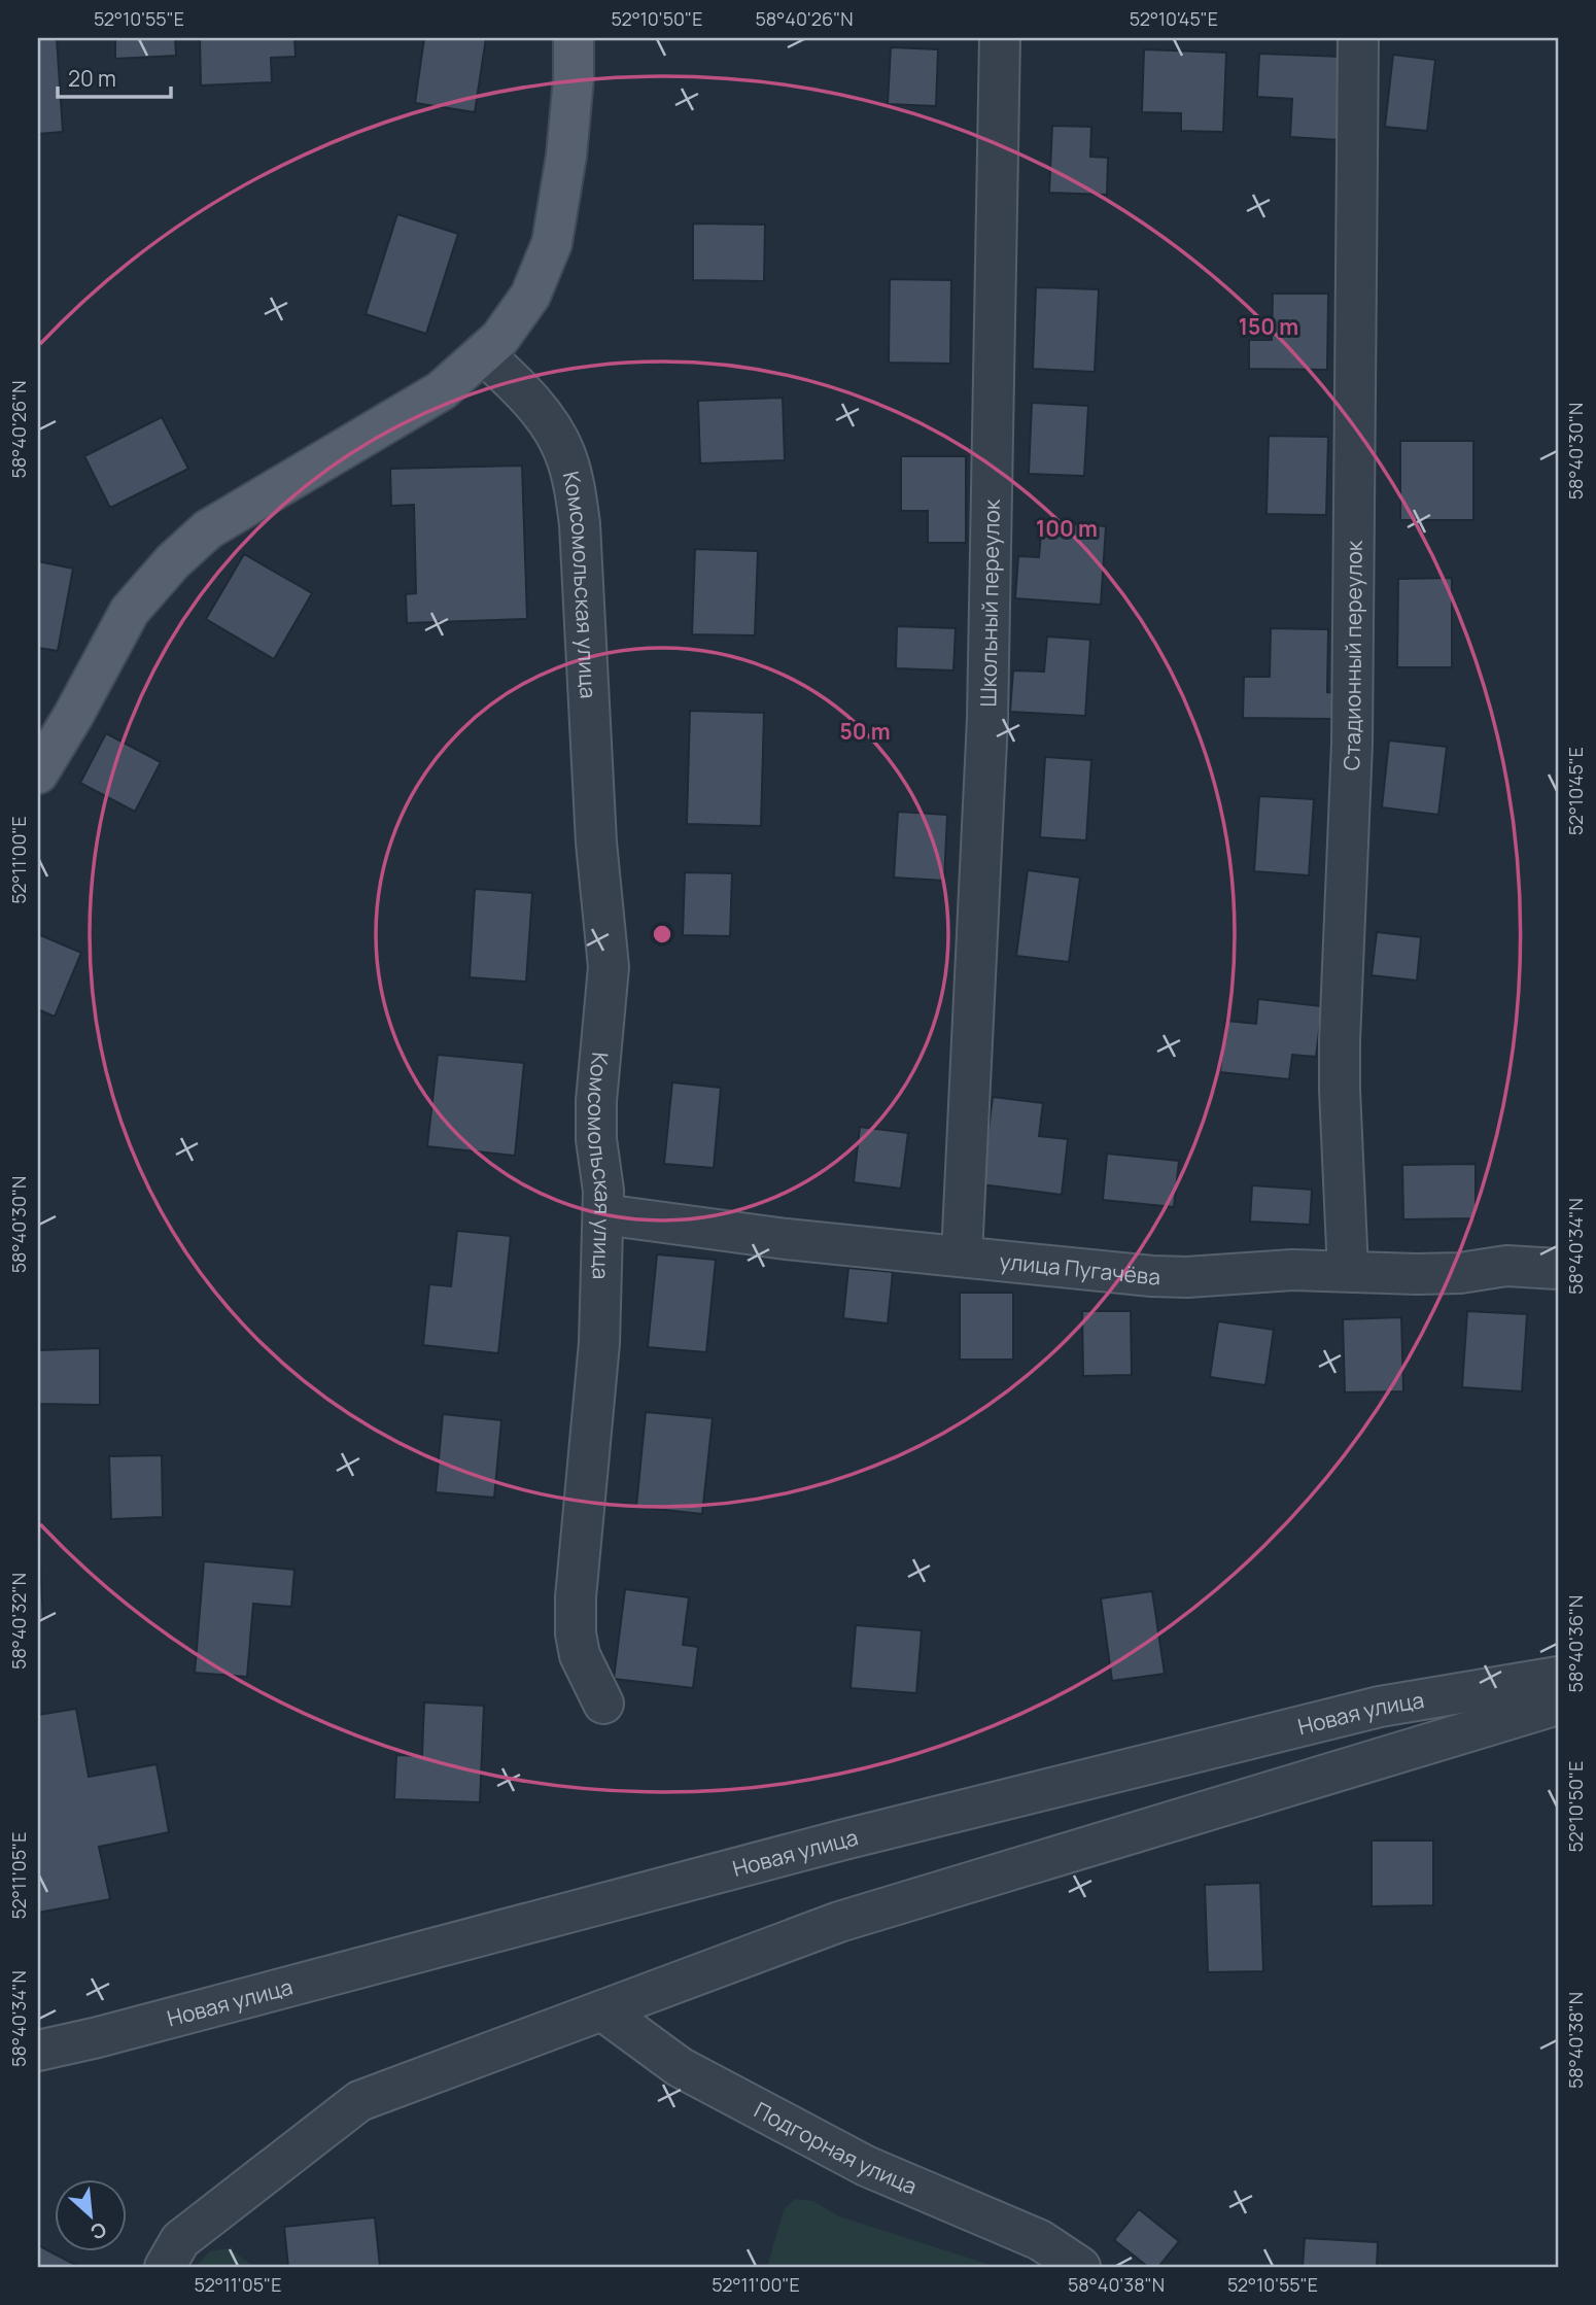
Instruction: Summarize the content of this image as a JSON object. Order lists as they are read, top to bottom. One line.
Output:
{"streets":{"street":["Комсомольская улица","Школьный переулок","Стадионный переулок","улица Пугачёва","Новая улица","Подгорная улица"]},"crossings":[["Комсомольская улица","улица Пугачёва"],["Школьный переулок","улица Пугачёва"],["Стадионный переулок","улица Пугачёва"],["Новая улица","Подгорная улица"]],"scale_bar":"20 m","north":"bottom right","coordinates":["52°10'55\"E","52°10'50\"E","58°40'26\"N","52°10'45\"E","58°40'30\"N","52°11'00\"E","58°40'34\"N","58°40'32\"N","58°40'36\"N","52°11'05\"E","58°40'38\"N"],"rings":["150 m","100 m","50 m"]}
